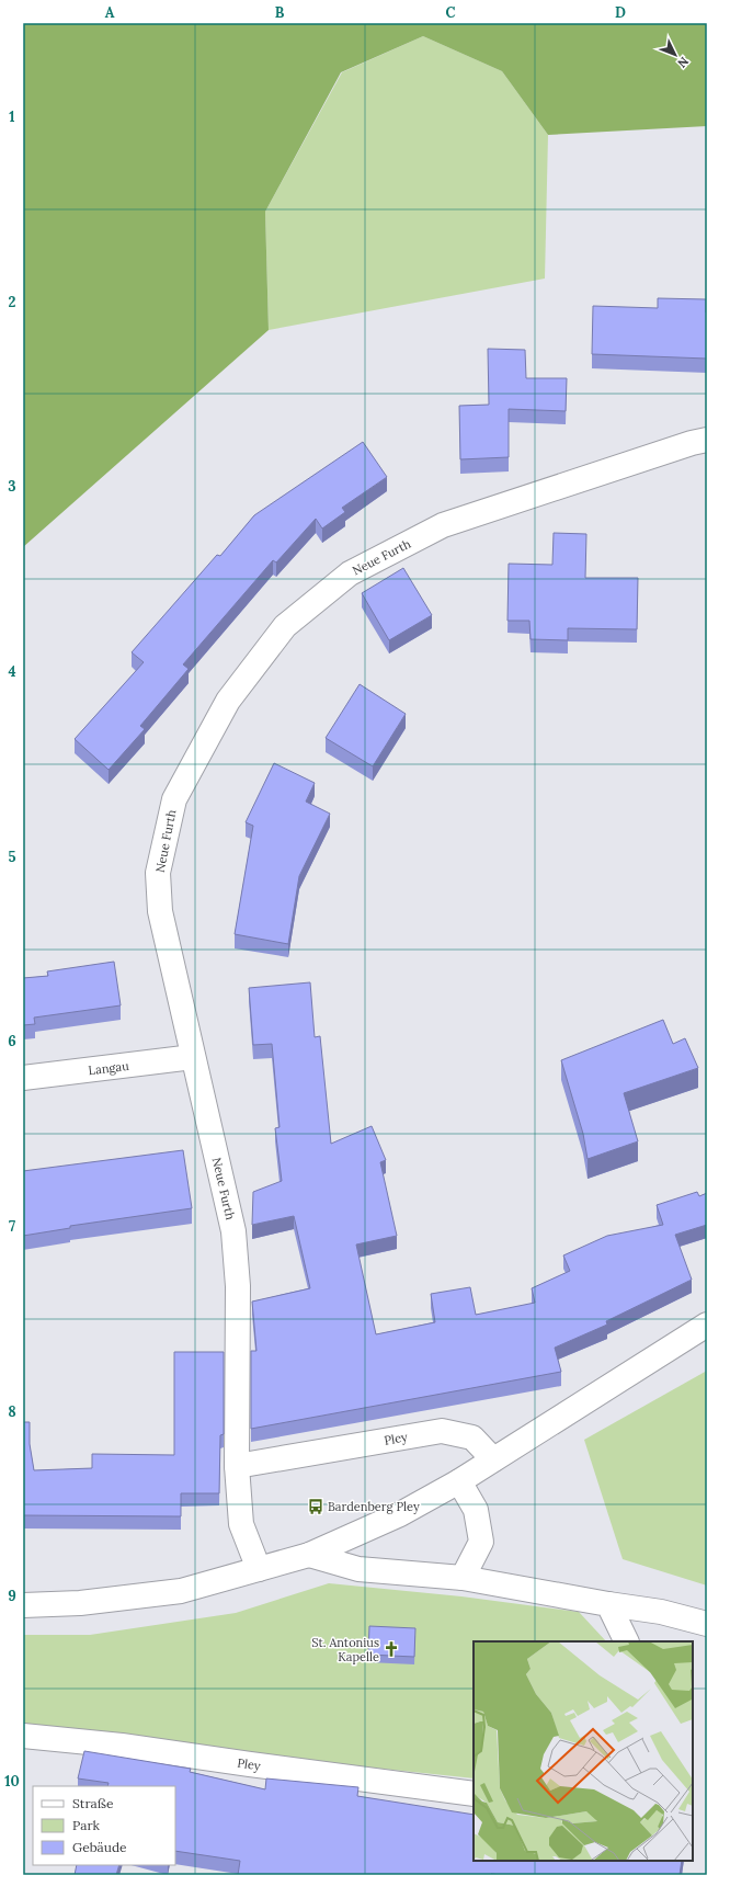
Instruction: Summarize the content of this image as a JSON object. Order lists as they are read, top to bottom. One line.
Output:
{"streets":{"street":["Neue Furth","Langau","Pley"]},"crossings":[["Neue Furth","Langau"],["Neue Furth","Pley"]],"places":{"bus stop":["Bardenberg Pley"],"church":["St. Antonius Kapelle"]},"legend":["Straße","Park","Gebäude"],"north":"bottom right","grid":{"columns":["A","B","C","D"],"rows":["1","2","3","4","5","6","7","8","9","10"]}}
